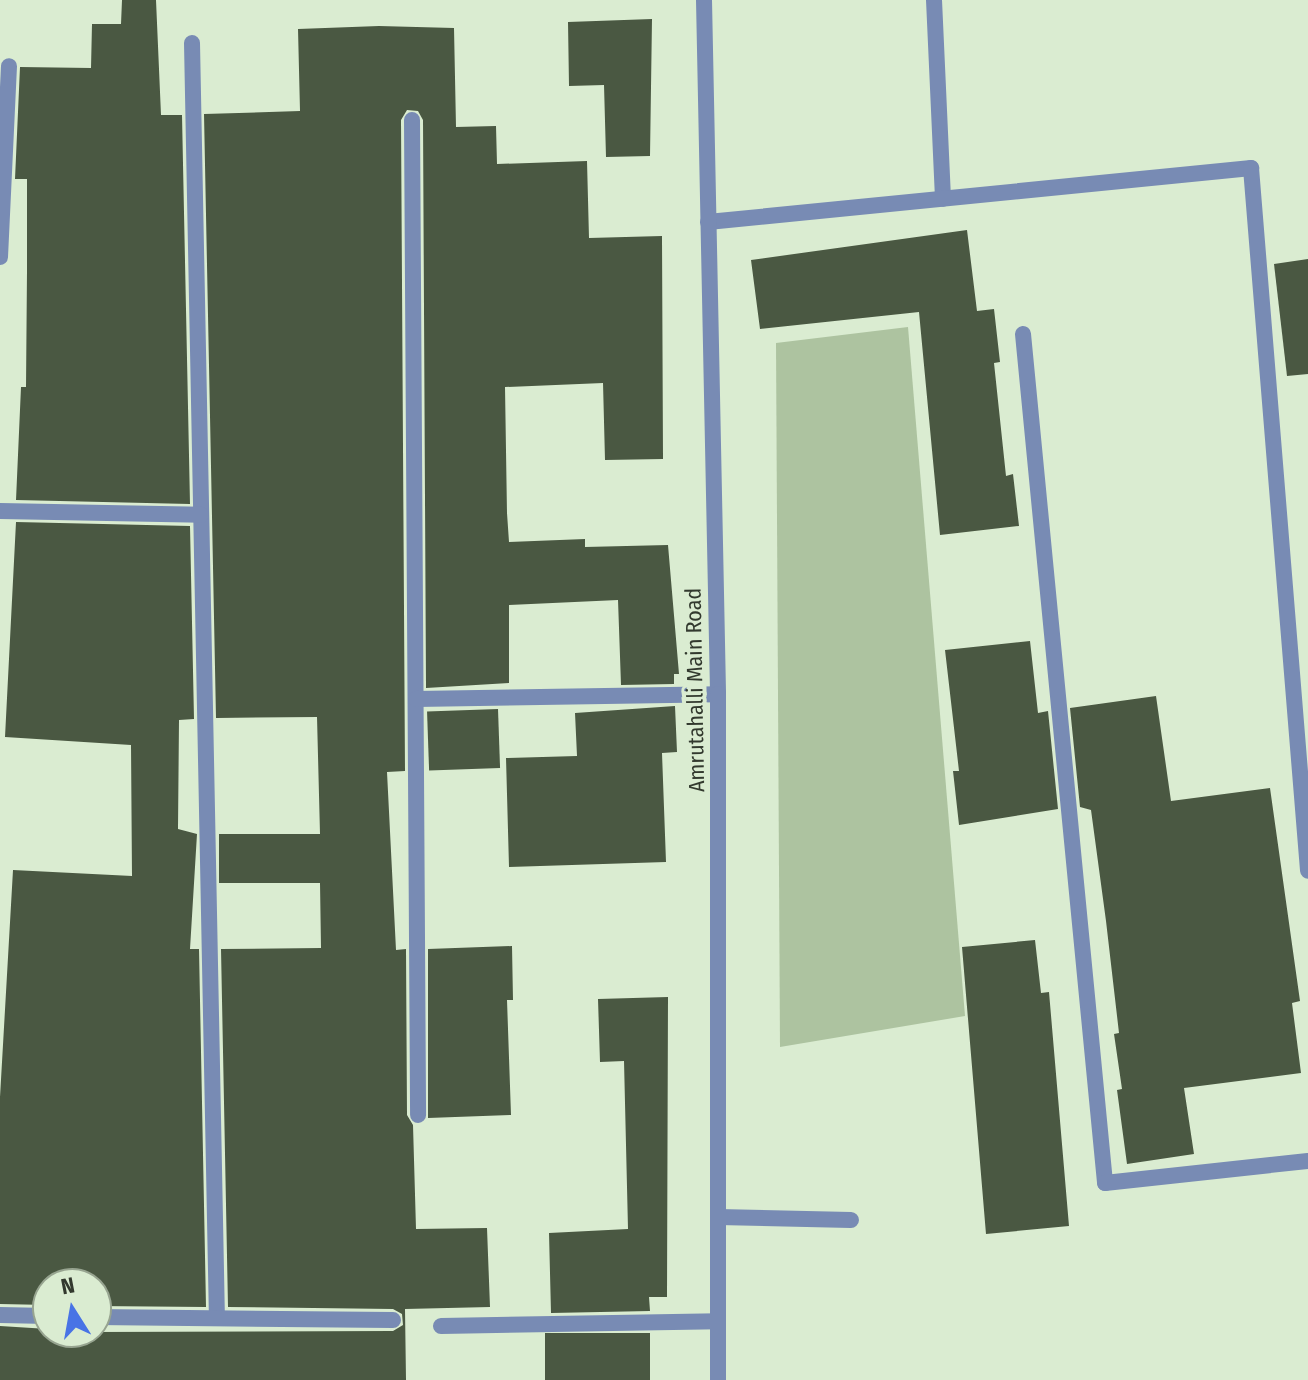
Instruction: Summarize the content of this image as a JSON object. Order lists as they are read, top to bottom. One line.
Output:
{"streets":{"street":["Amrutahalli Main Road"]},"north":"top"}
